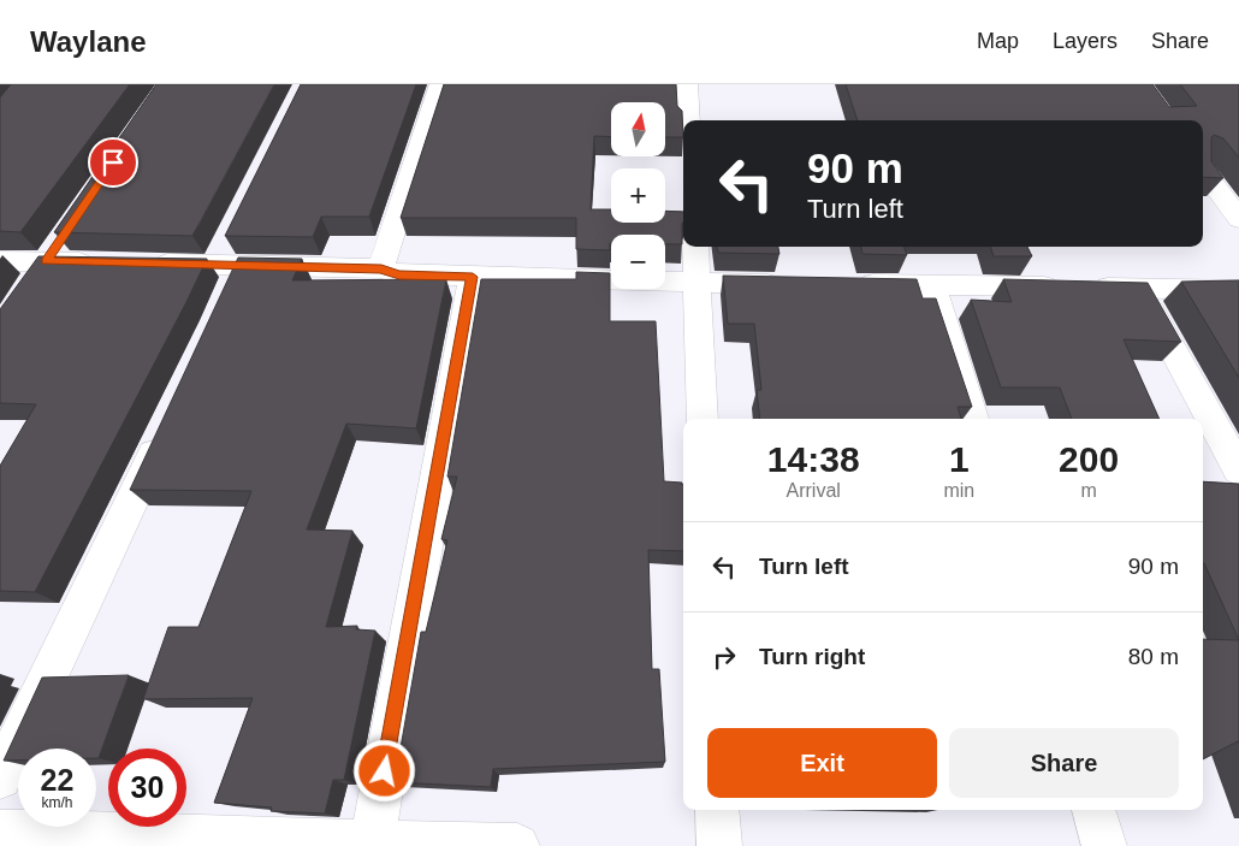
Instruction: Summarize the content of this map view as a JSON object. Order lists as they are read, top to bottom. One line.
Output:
{"north":"top","page":{"header":"Waylane","nav":["Map","Layers","Share"],"map_buttons":["+","−"],"turn":["90 m","Turn left"],"eta":["14:38","Arrival","1","min","200","m"],"list":[{"name":"Turn left","value":"90 m"},{"name":"Turn right","value":"80 m"}],"buttons":["Exit","Share"],"speed":"22 km/h","limit":"30"}}
